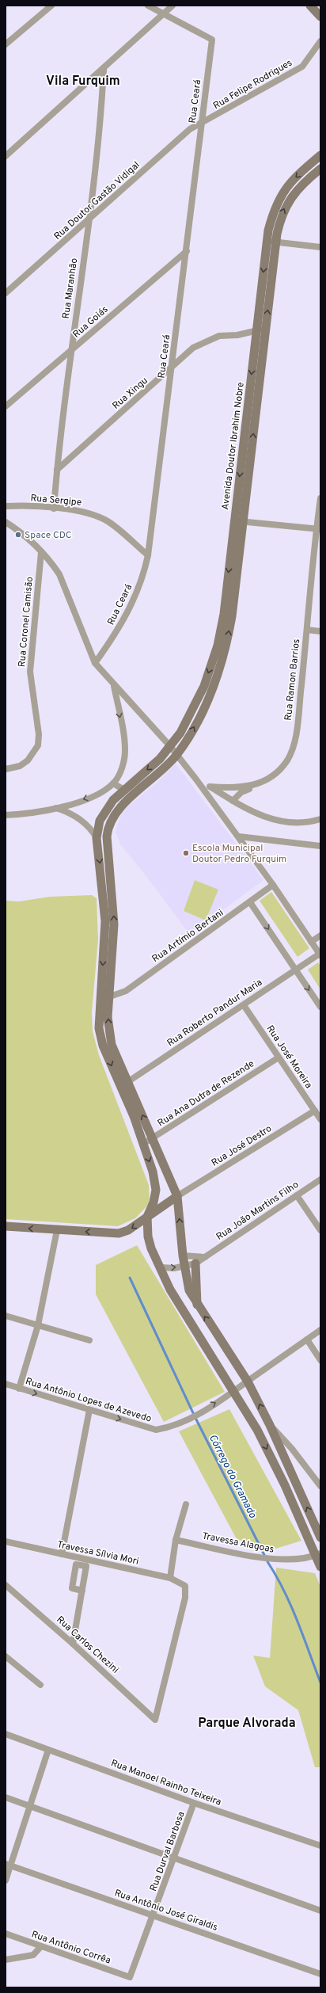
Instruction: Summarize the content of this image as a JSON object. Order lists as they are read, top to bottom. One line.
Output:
{"streets":{"main road":["Avenida Doutor Ibrahim Nobre"],"street":["Rua Felipe Rodrigues","Rua Ceará","Rua Doutor Gastão Vidigal","Rua Maranhão","Rua Goiás","Rua Xingu","Rua Sergipe","Rua Coronel Camisão","Rua Ramon Barrios","Rua Artímio Bertani","Rua Roberto Pandur Maria","Rua José Moreira","Rua Ana Dutra de Rezende","Rua José Destro","Rua João Martins Filho","Rua Antônio Lopes de Azevedo","Travessa Alagoas","Travessa Sílvia Mori","Rua Carlos Chezini","Rua Manoel Rainho Teixeira","Rua Durval Barbosa","Rua Antônio José Giraldis","Rua Antônio Corrêa"]},"crossings":[["Rua Felipe Rodrigues","Rua Ceará"],["Rua Felipe Rodrigues","Rua Doutor Gastão Vidigal"],["Rua Ceará","Rua Doutor Gastão Vidigal"],["Rua Ceará","Rua Goiás"],["Rua Ceará","Rua Xingu"],["Rua Ceará","Rua Sergipe"],["Rua Doutor Gastão Vidigal","Rua Maranhão"],["Rua Maranhão","Rua Goiás"],["Rua Maranhão","Rua Xingu"],["Rua Maranhão","Rua Sergipe"],["Rua Xingu","Avenida Doutor Ibrahim Nobre"],["Avenida Doutor Ibrahim Nobre","Rua Roberto Pandur Maria"],["Rua Roberto Pandur Maria","Rua José Moreira"],["Rua José Moreira","Rua Ana Dutra de Rezende"],["Rua José Moreira","Rua José Destro"],["Travessa Sílvia Mori","Rua Carlos Chezini"],["Rua Manoel Rainho Teixeira","Rua Durval Barbosa"],["Rua Durval Barbosa","Rua Antônio José Giraldis"],["Rua Durval Barbosa","Rua Antônio Corrêa"]],"one_way":["Rua Antônio Lopes de Azevedo"],"districts":["Vila Furquim","Parque Alvorada"],"water":["Córrego do Gramado"],"places":["Space CDC","Escola Municipal Doutor Pedro Furquim"]}
